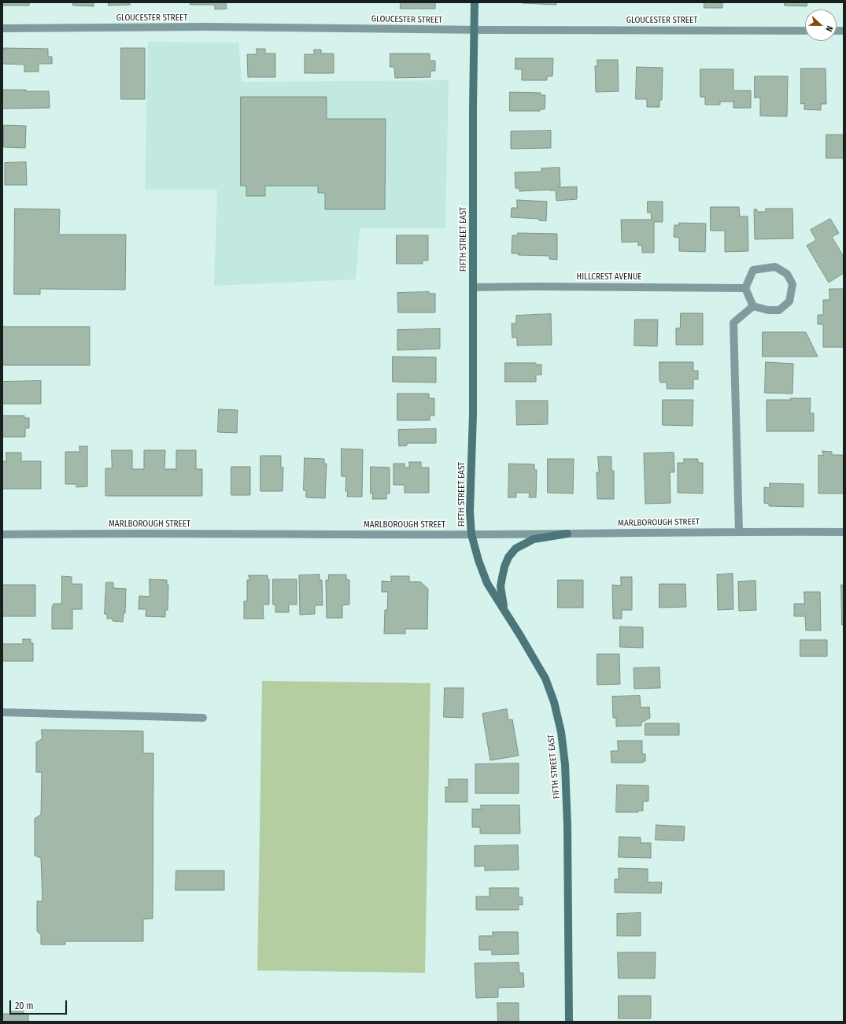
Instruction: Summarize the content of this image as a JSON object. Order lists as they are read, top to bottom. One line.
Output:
{"streets":{"street":["GLOUCESTER STREET","FIFTH STREET EAST","HILLCREST AVENUE","MARLBOROUGH STREET"]},"crossings":[["GLOUCESTER STREET","FIFTH STREET EAST"],["FIFTH STREET EAST","HILLCREST AVENUE"],["FIFTH STREET EAST","MARLBOROUGH STREET"]],"scale_bar":"20 m","north":"right"}
